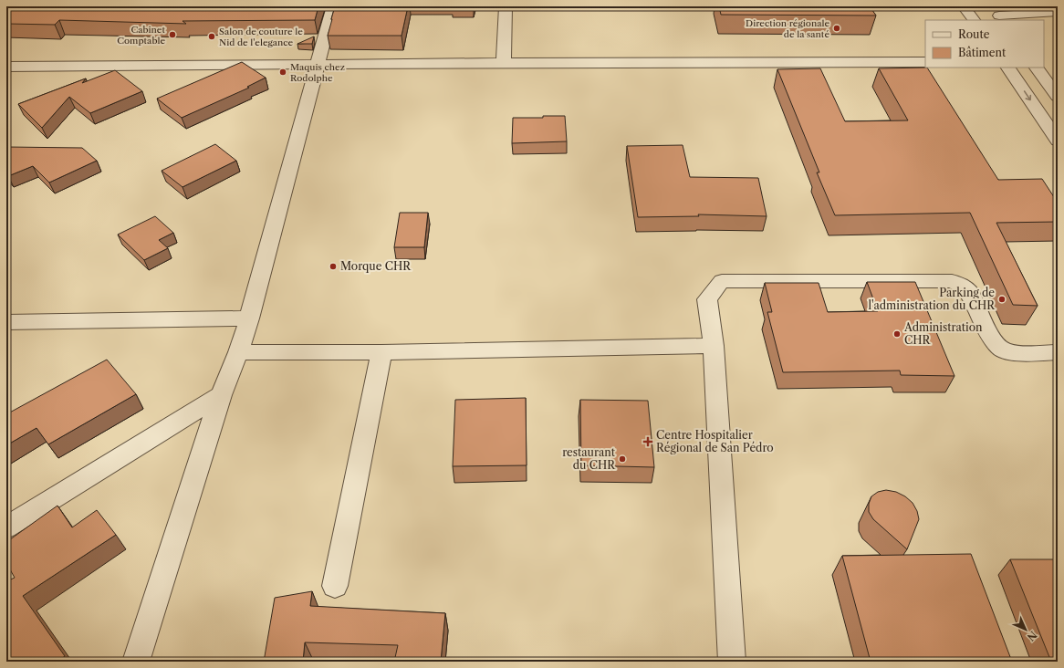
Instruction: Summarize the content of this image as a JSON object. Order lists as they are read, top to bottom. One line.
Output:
{"places":{"other":["Direction régionale de la santé","Cabinet Comptable","Salon de couture le Nid de l'elegance","Maquis chez Rodolphe","Morque CHR","Parking de l'administration du CHR","Administration CHR","restaurant du CHR"],"health":["Centre Hospitalier Régional de San Pédro"]},"legend":["Route","Bâtiment"],"north":"bottom right"}
